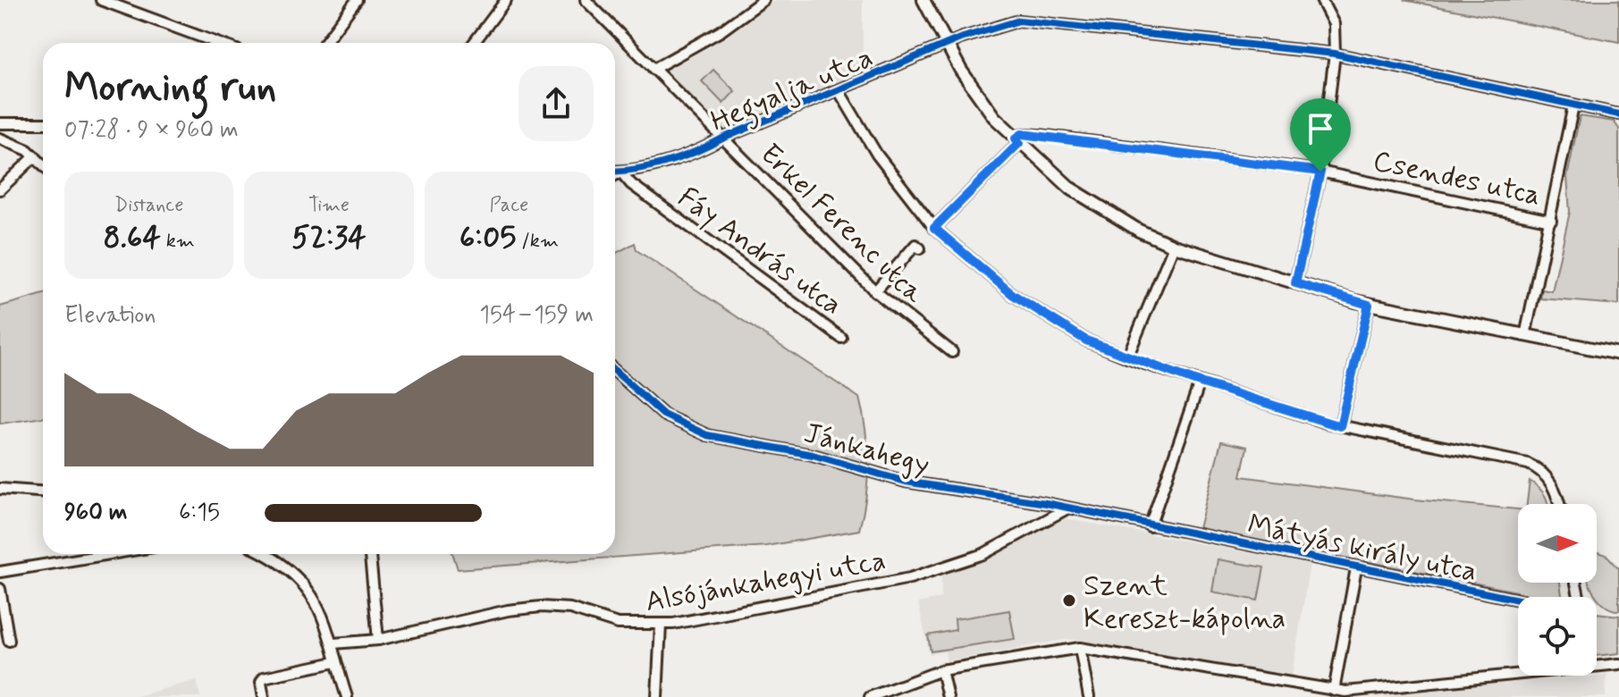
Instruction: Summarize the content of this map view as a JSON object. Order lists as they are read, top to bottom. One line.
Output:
{"streets":{"street":["Hegyalja utca","Csendes utca","Erkel Ferenc utca","Fáy András utca","Jánkahegy","Mátyás király utca","Alsójánkahegyi utca"]},"crossings":[["Hegyalja utca","Erkel Ferenc utca"],["Hegyalja utca","Fáy András utca"],["Jánkahegy","Mátyás király utca"],["Jánkahegy","Alsójánkahegyi utca"],["Mátyás király utca","Alsójánkahegyi utca"]],"places":["Szent Kereszt-kápolna"],"north":"right","page":{"heading":["Morning run","07:28 · 9 × 960 m"],"stats":[["Distance","8.64 km"],["Time","52:34"],["Pace","6:05 /km"]],"chart":["Elevation","154–159 m"],"list":[{"name":"960 m","note":"6:15"}]}}
